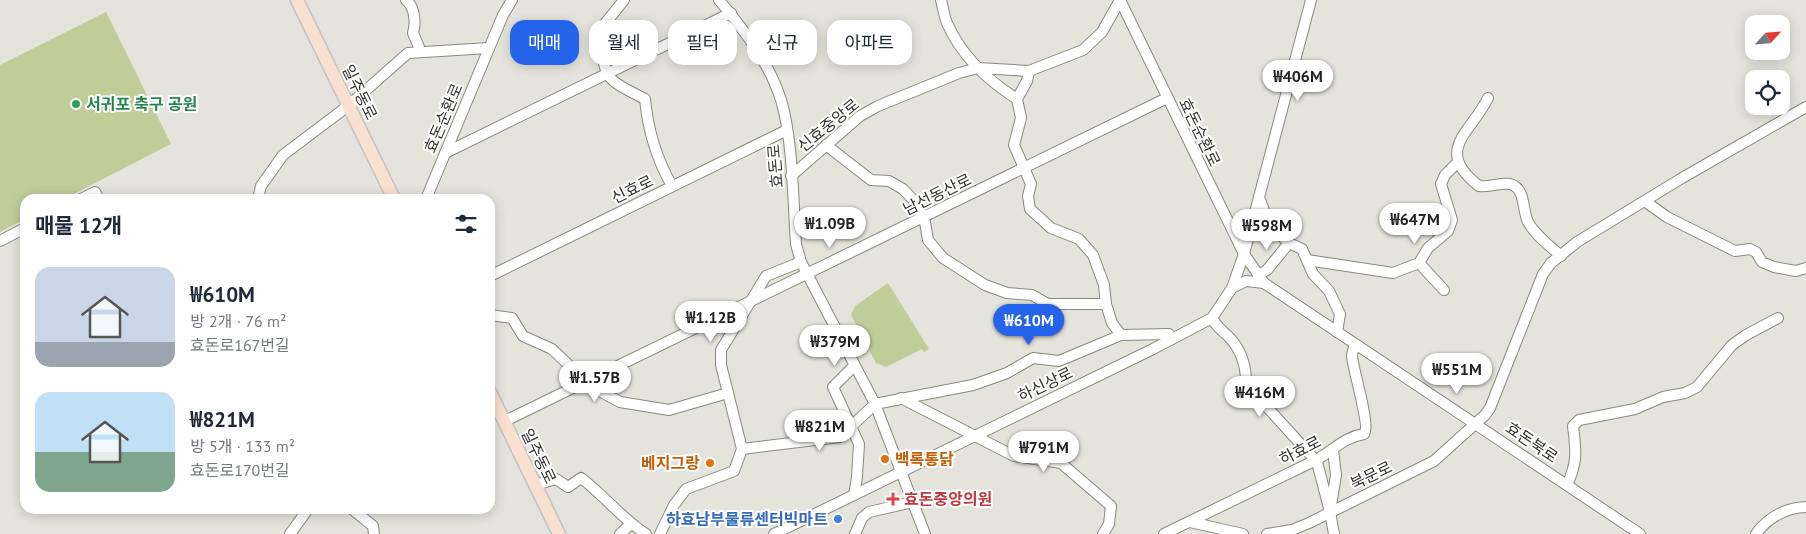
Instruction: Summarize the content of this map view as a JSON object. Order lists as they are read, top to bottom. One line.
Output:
{"streets":{"main road":["일주동로"],"street":["효돈순환로","신효중앙로","효돈로","신효로","남선동산로","하신상로","효돈북로","하효로","북문로"]},"crossings":[["일주동로","남선동산로"],["효돈순환로","신효중앙로"],["효돈순환로","남선동산로"],["효돈순환로","하신상로"],["효돈순환로","효돈북로"],["신효중앙로","효돈로"],["효돈로","신효로"],["효돈로","남선동산로"],["효돈로","하신상로"],["효돈북로","하효로"],["효돈북로","북문로"]],"places":{"other":["서귀포 축구 공원","백록통닭","베지그랑","하효남부물류센터빅마트"],"health":["효돈중앙의원"]},"north":"top right","page":{"chip":["매매","월세","필터","신규","아파트"],"price":["₩406M","₩647M","₩1.09B","₩598M","₩1.12B","₩610M","₩379M","₩551M","₩1.57B","₩416M","₩821M","₩791M"],"heading":"매물 12개","list":[{"name":"₩610M","note":"방 2개 · 76 m² · 효돈로167번길"},{"name":"₩821M","note":"방 5개 · 133 m² · 효돈로170번길"}]}}
